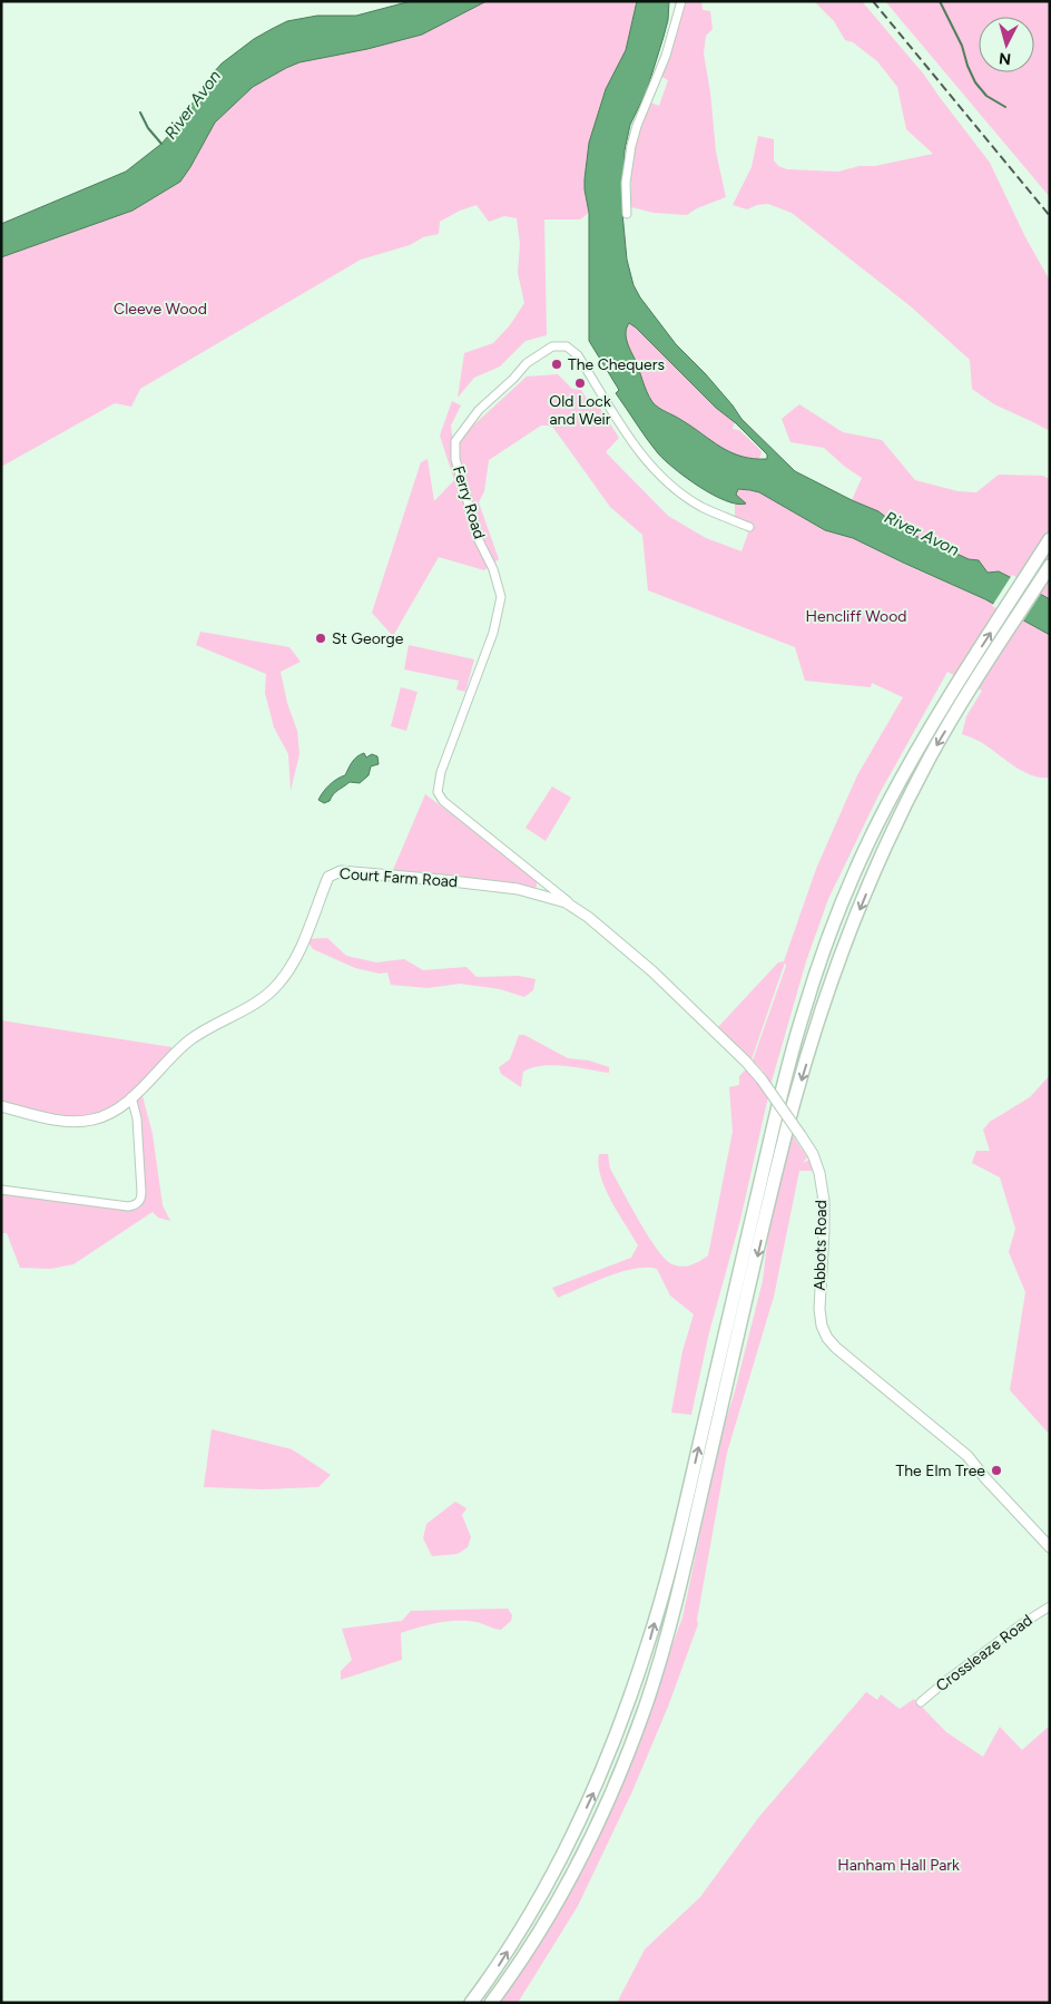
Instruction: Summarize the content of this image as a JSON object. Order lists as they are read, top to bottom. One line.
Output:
{"streets":{"street":["Ferry Road","Court Farm Road","Abbots Road","Crossleaze Road"]},"crossings":[["Ferry Road","Court Farm Road"],["Ferry Road","Abbots Road"],["Court Farm Road","Abbots Road"]],"water":["River Avon"],"parks":["Cleeve Wood","Hencliff Wood","Hanham Hall Park"],"places":["The Chequers","Old Lock and Weir","St George","The Elm Tree"],"north":"bottom"}
